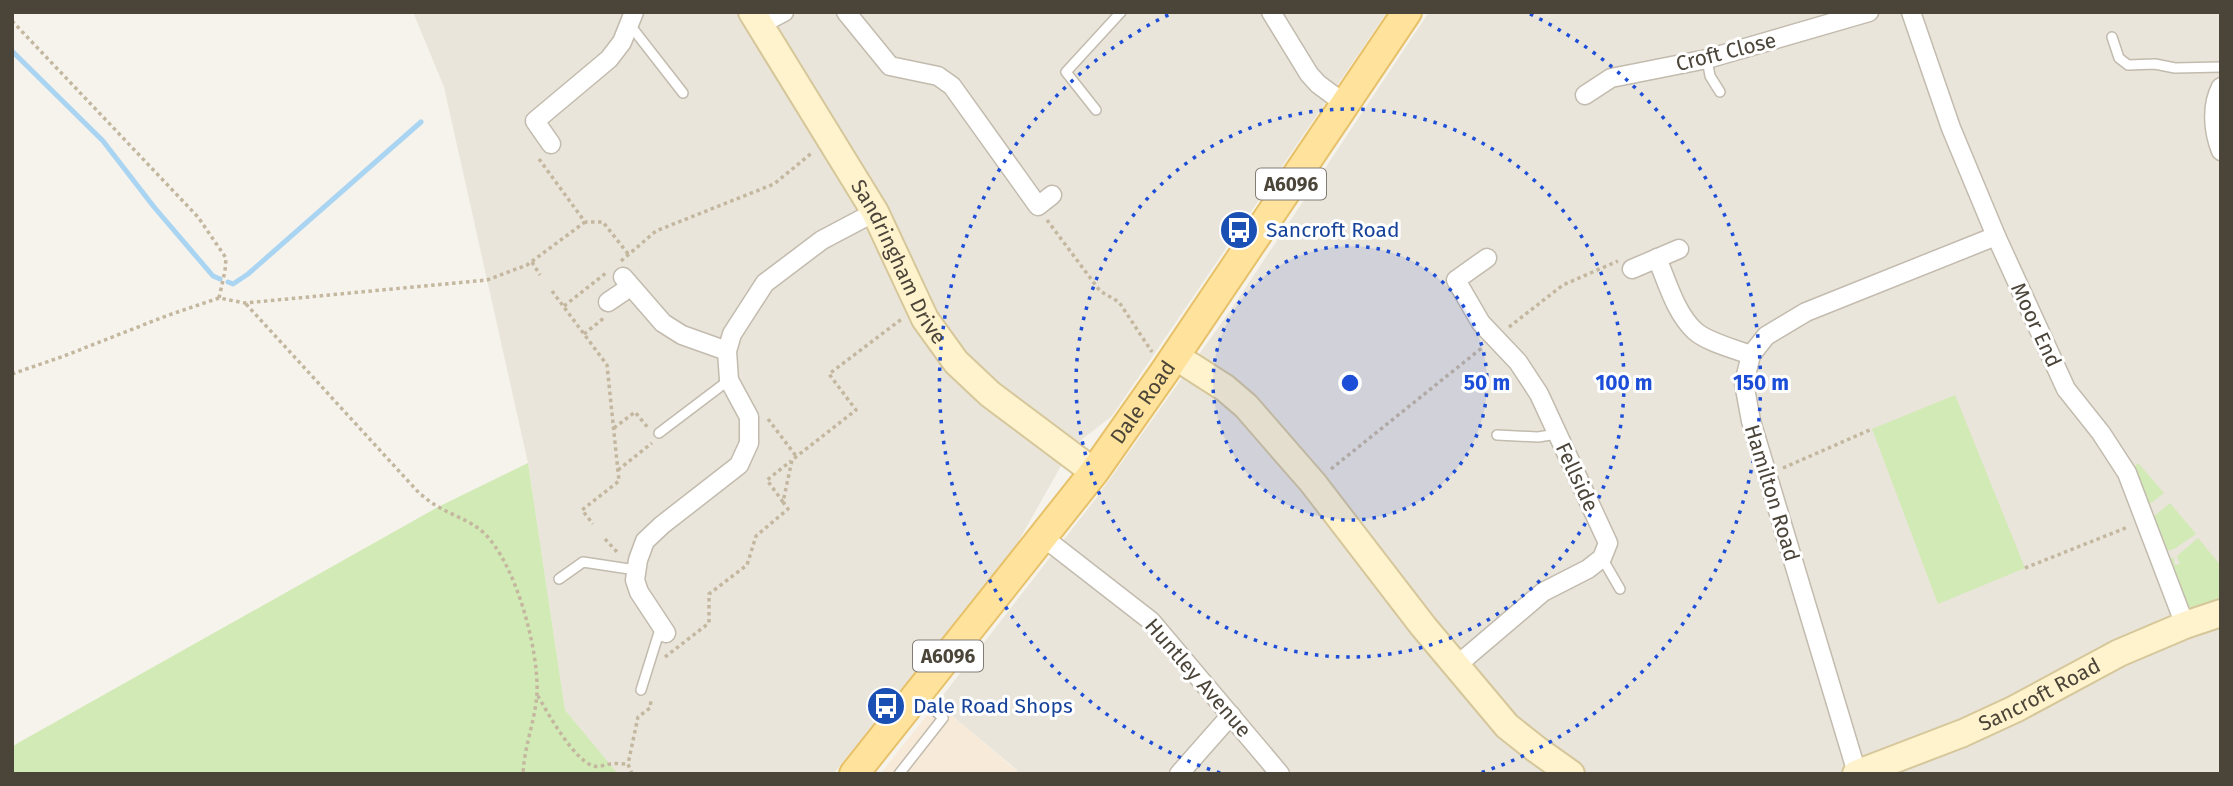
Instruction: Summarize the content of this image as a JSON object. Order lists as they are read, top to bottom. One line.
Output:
{"streets":{"main road":["A6096","Dale Road"],"street":["Croft Close","Sandringham Drive","Moor End","Fellside","Hamilton Road","Huntley Avenue","Sancroft Road"]},"crossings":[["Sandringham Drive","Dale Road"],["Moor End","Sancroft Road"],["Dale Road","Huntley Avenue"],["Hamilton Road","Sancroft Road"]],"places":{"bus stop":["Sancroft Road","Dale Road Shops"]},"rings":["50 m","100 m","150 m"]}
